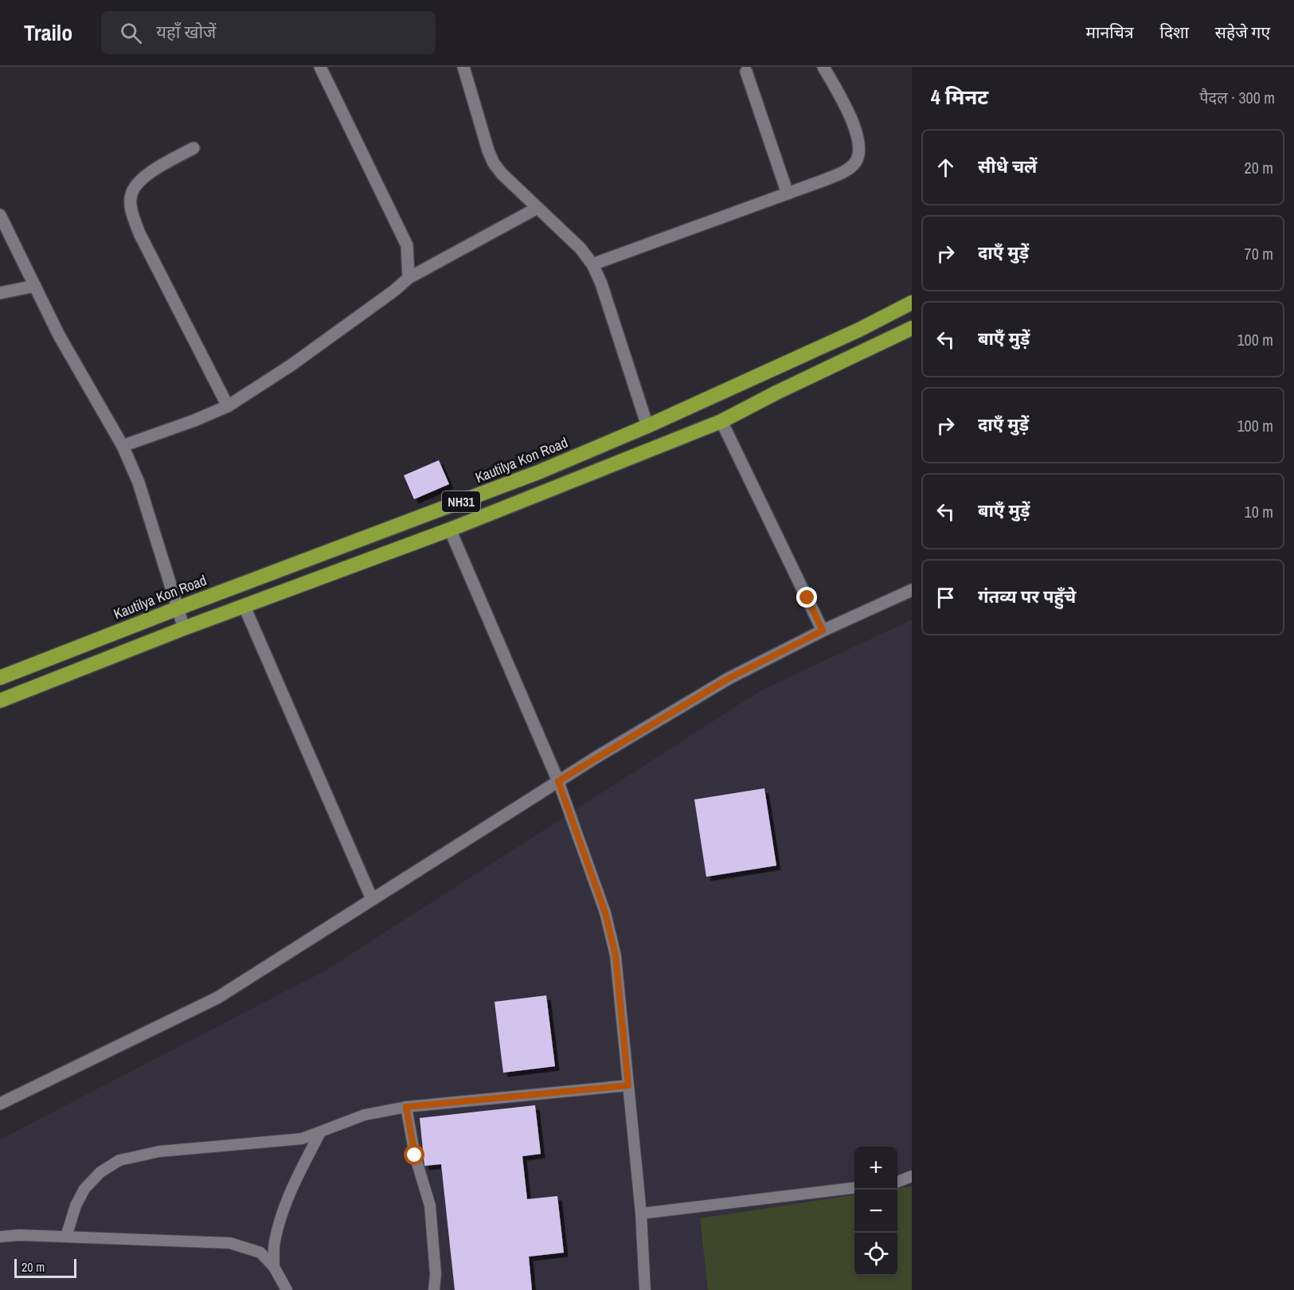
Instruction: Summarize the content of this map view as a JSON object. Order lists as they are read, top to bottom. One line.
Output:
{"streets":{"highway":["Kautilya Kon Road","NH31"]},"scale_bar":"20 m","page":{"header":"Trailo","search":"यहाँ खोजें","nav":["मानचित्र","दिशा","सहेजे गए"],"heading":["4 मिनट","पैदल · 300 m"],"list":[["सीधे चलें","20 m"],["दाएँ मुड़ें","70 m"],["बाएँ मुड़ें","100 m"],["दाएँ मुड़ें","100 m"],["बाएँ मुड़ें","10 m"],"गंतव्य पर पहुँचे"],"map_buttons":["+","−"],"scale":"20 m"}}
